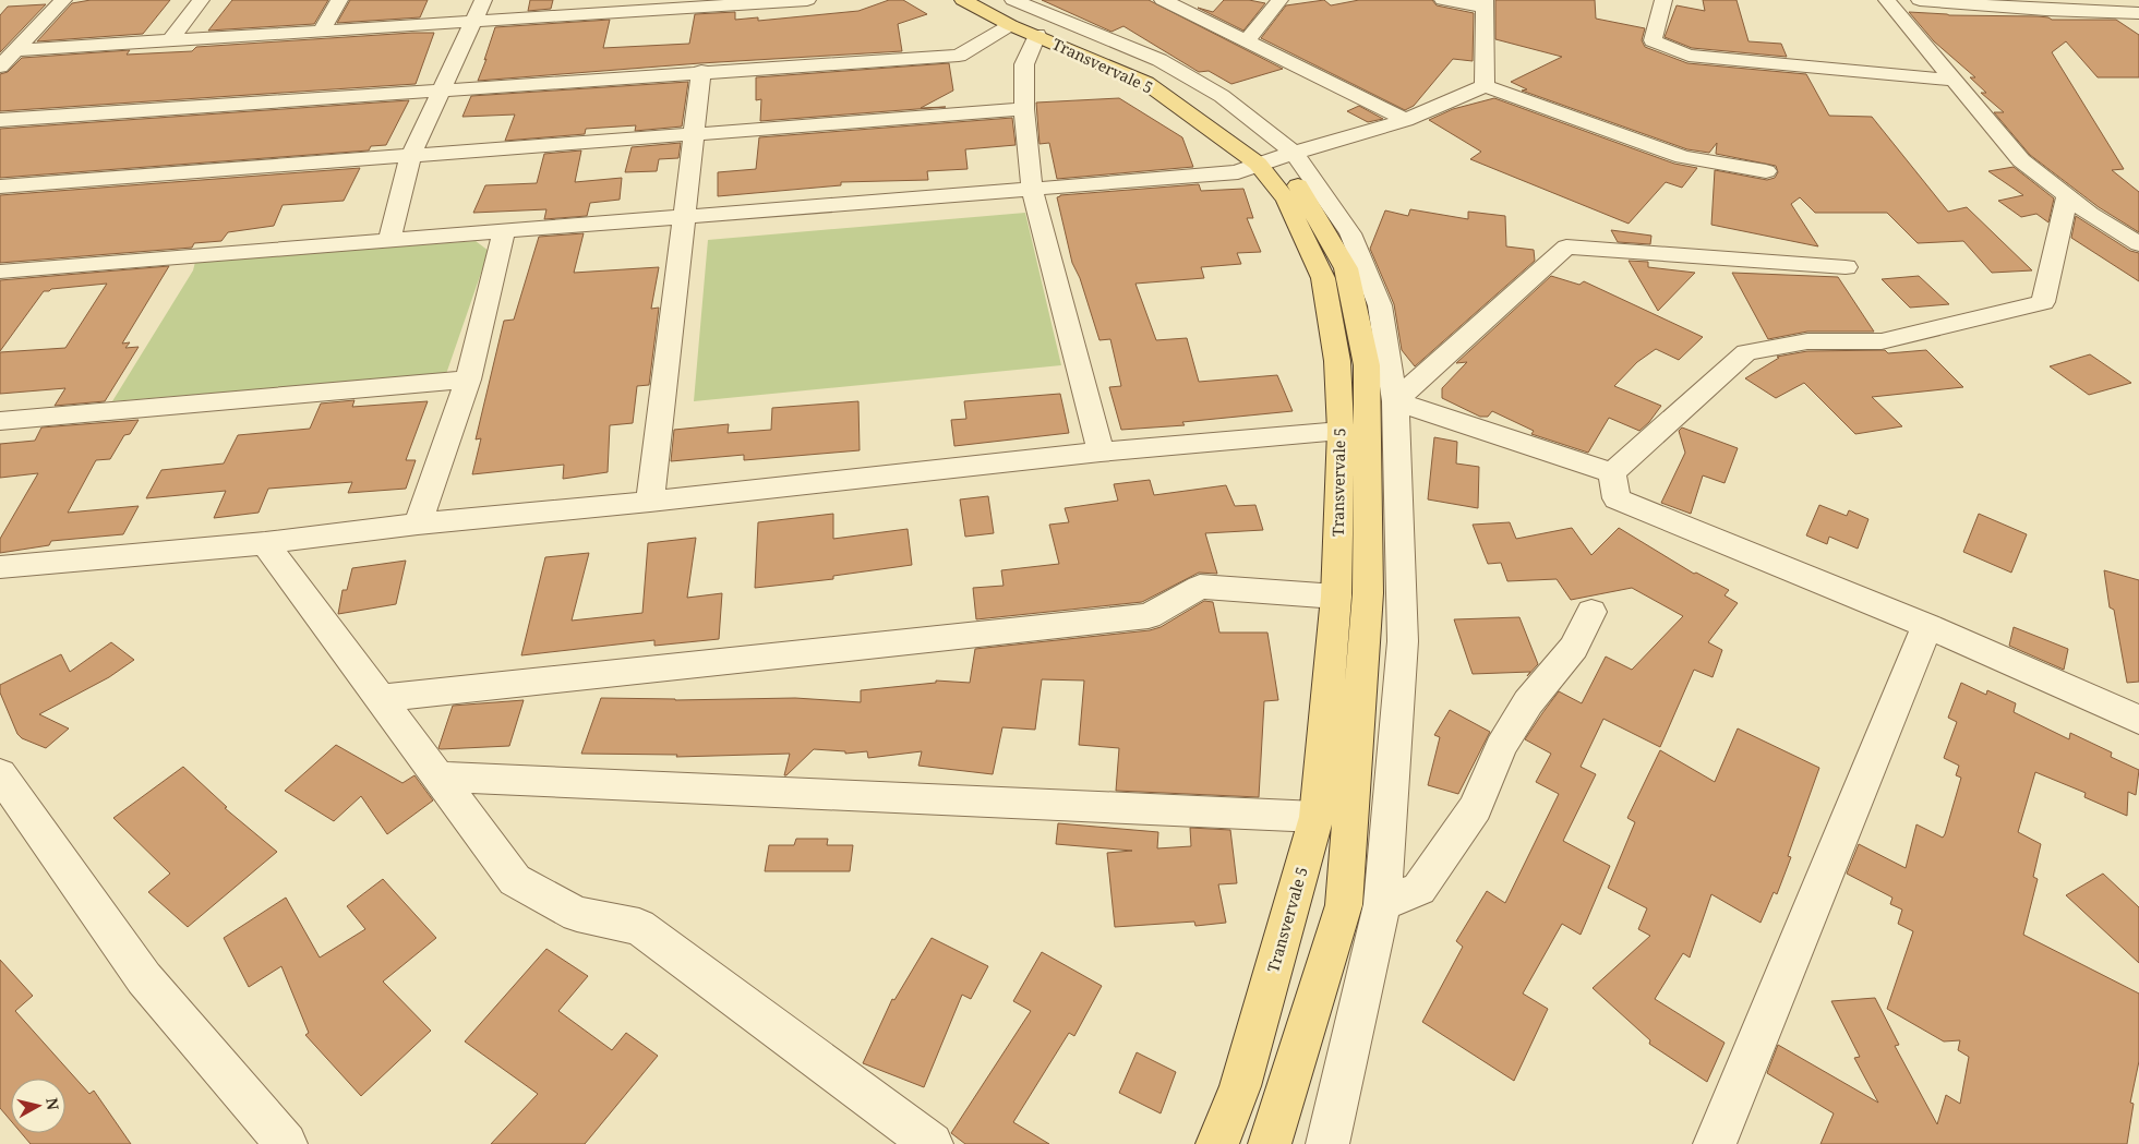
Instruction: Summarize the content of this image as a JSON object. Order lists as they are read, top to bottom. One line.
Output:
{"streets":{"main road":["Transvervale 5"]},"north":"right"}
